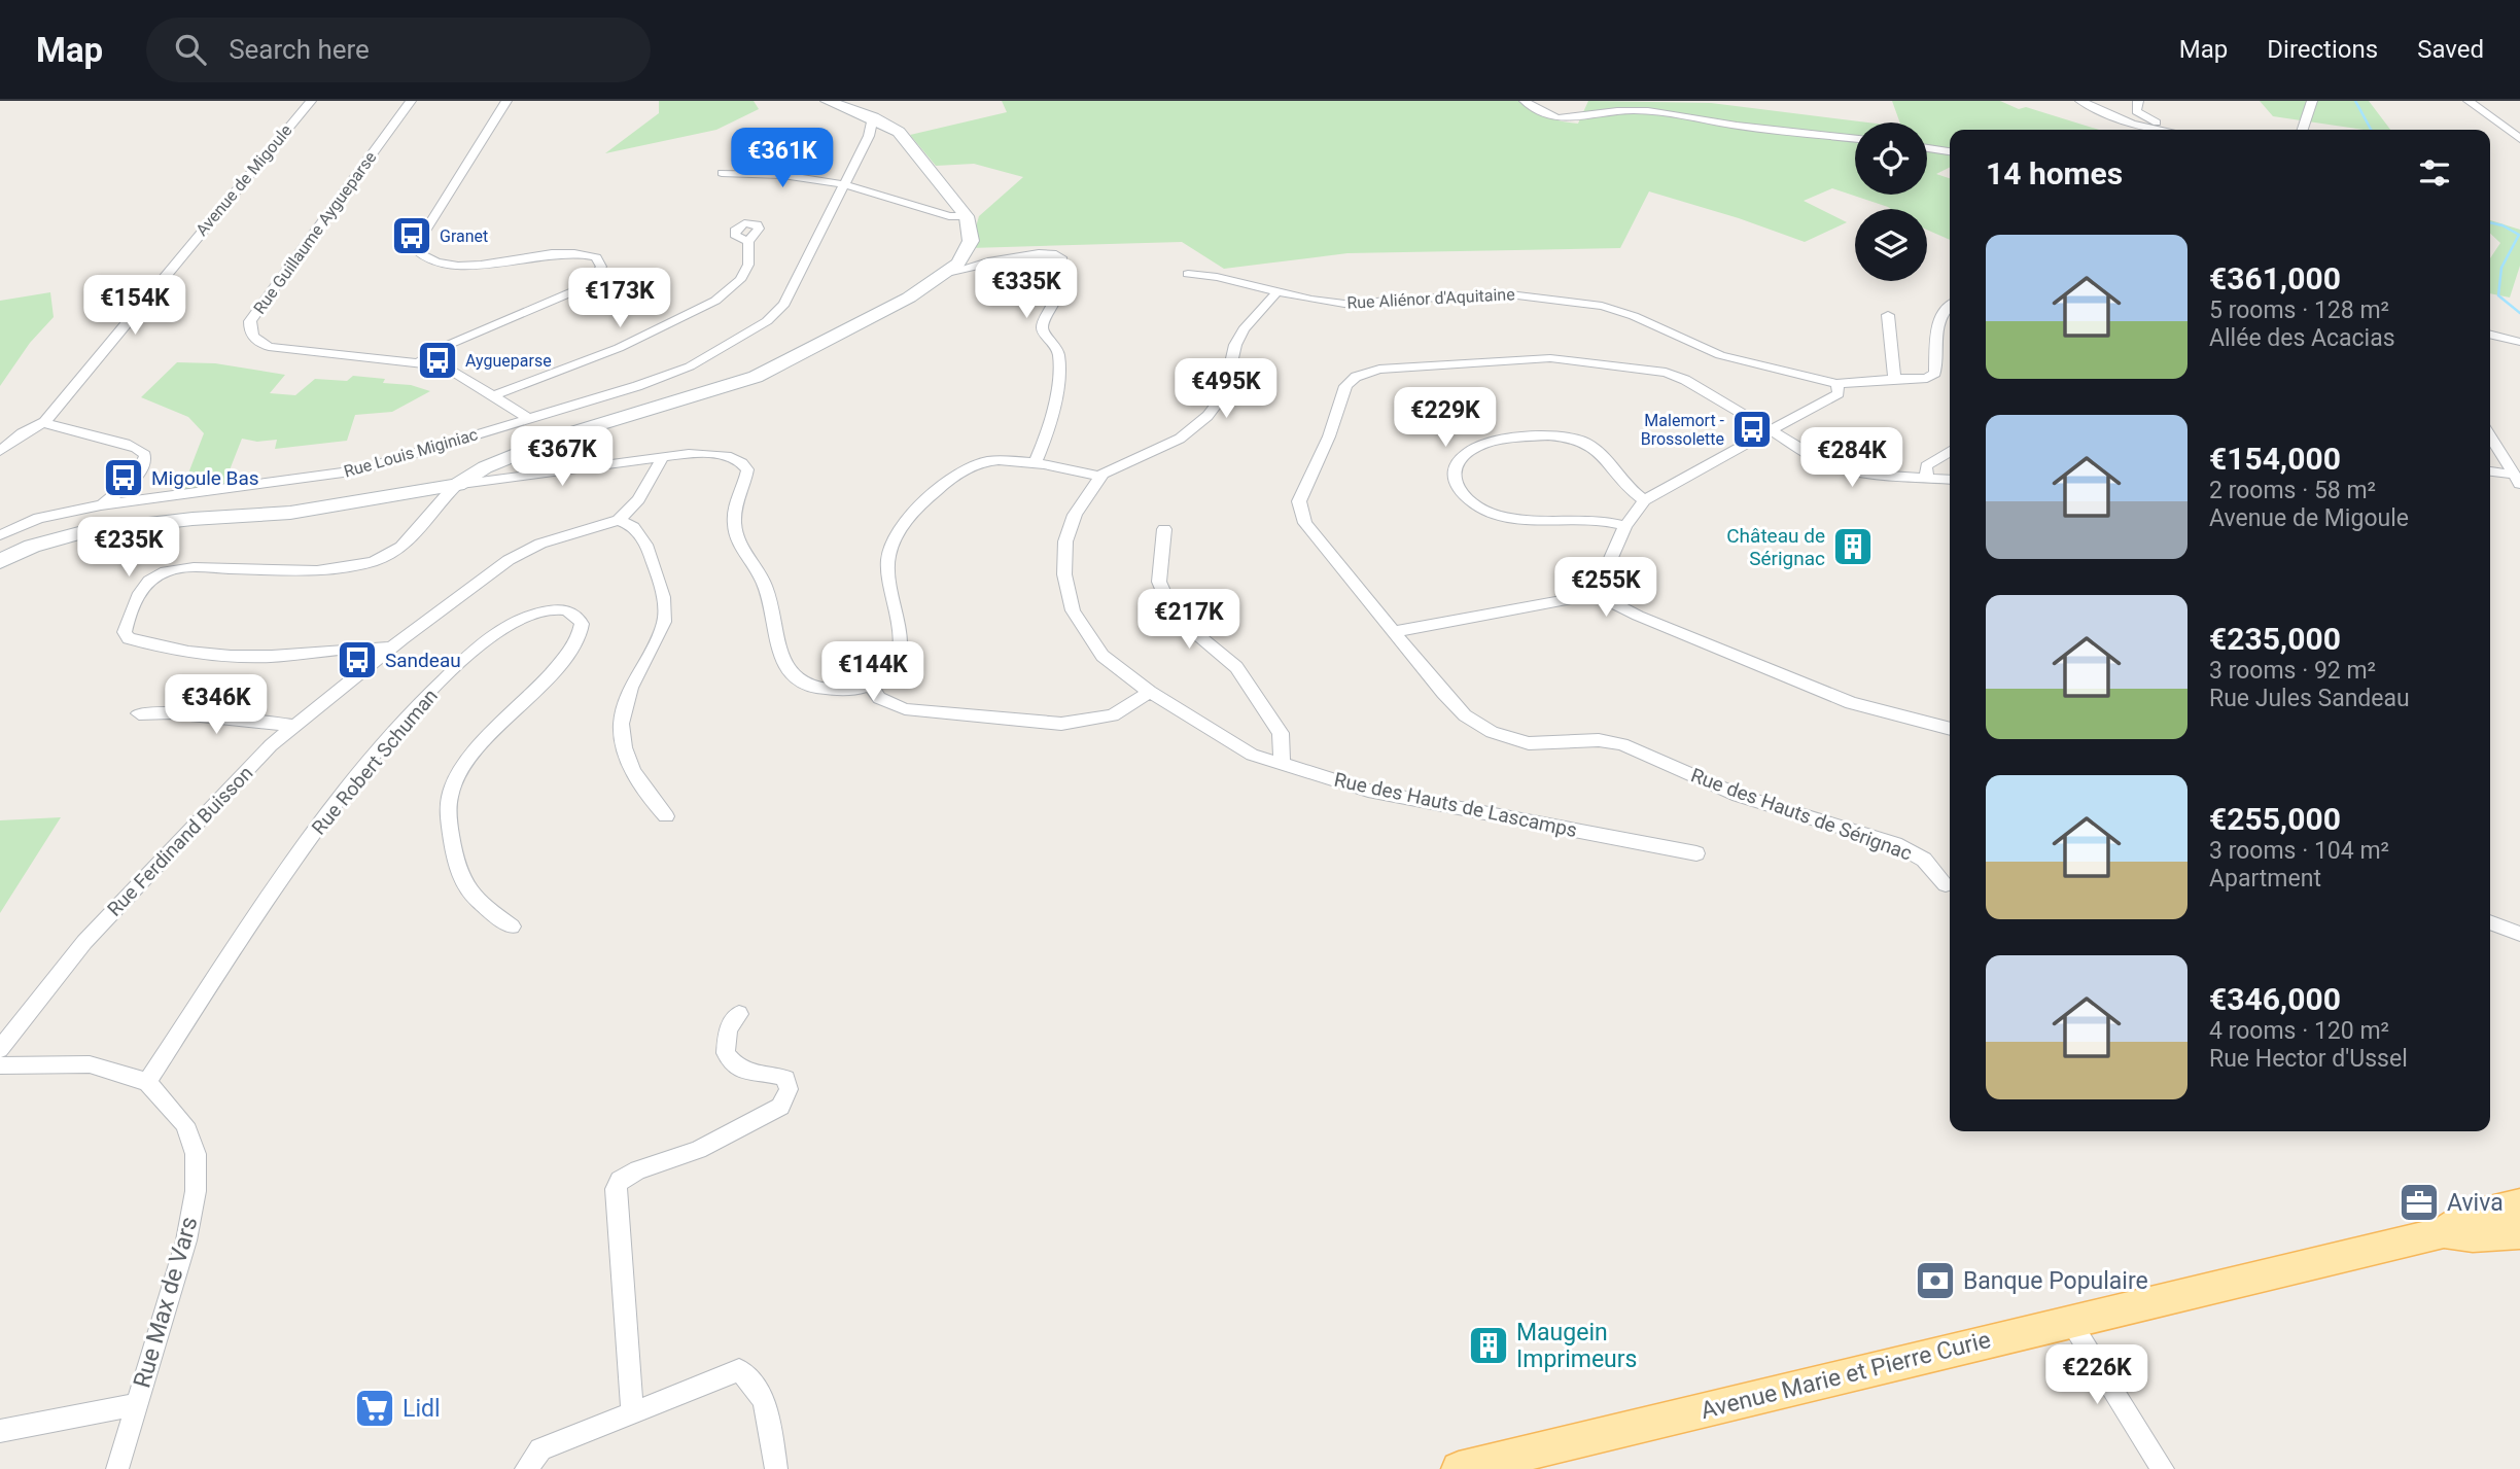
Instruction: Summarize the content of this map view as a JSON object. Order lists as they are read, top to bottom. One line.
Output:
{"streets":{"main road":["Avenue Marie et Pierre Curie"],"street":["Avenue de Migoule","Rue Guillaume Aygueparse","Rue Aliénor d'Aquitaine","Rue Louis Miginiac","Rue Robert Schuman","Rue des Hauts de Lascamps","Rue des Hauts de Sérignac","Rue Ferdinand Buisson","Rue Max de Vars"]},"crossings":[["Rue Guillaume Aygueparse","Rue Louis Miginiac"],["Rue Robert Schuman","Rue Max de Vars"]],"places":{"bus stop":["Granet","Aygueparse","Malemort - Brossolette","Migoule Bas","Sandeau"],"building":["Château de Sérignac","Maugein Imprimeurs"],"office":["Aviva"],"bank":["Banque Populaire"],"supermarket":["Lidl"]},"page":{"header":"Map","search":"Search here","nav":["Map","Directions","Saved"],"price":["€361K","€335K","€173K","€154K","€495K","€229K","€367K","€284K","€235K","€255K","€217K","€144K","€346K","€226K"],"heading":"14 homes","list":[{"name":"€361,000","note":"5 rooms · 128 m² · Allée des Acacias"},{"name":"€154,000","note":"2 rooms · 58 m² · Avenue de Migoule"},{"name":"€235,000","note":"3 rooms · 92 m² · Rue Jules Sandeau"},{"name":"€255,000","note":"3 rooms · 104 m² · Apartment"},{"name":"€346,000","note":"4 rooms · 120 m² · Rue Hector d'Ussel"}]}}
